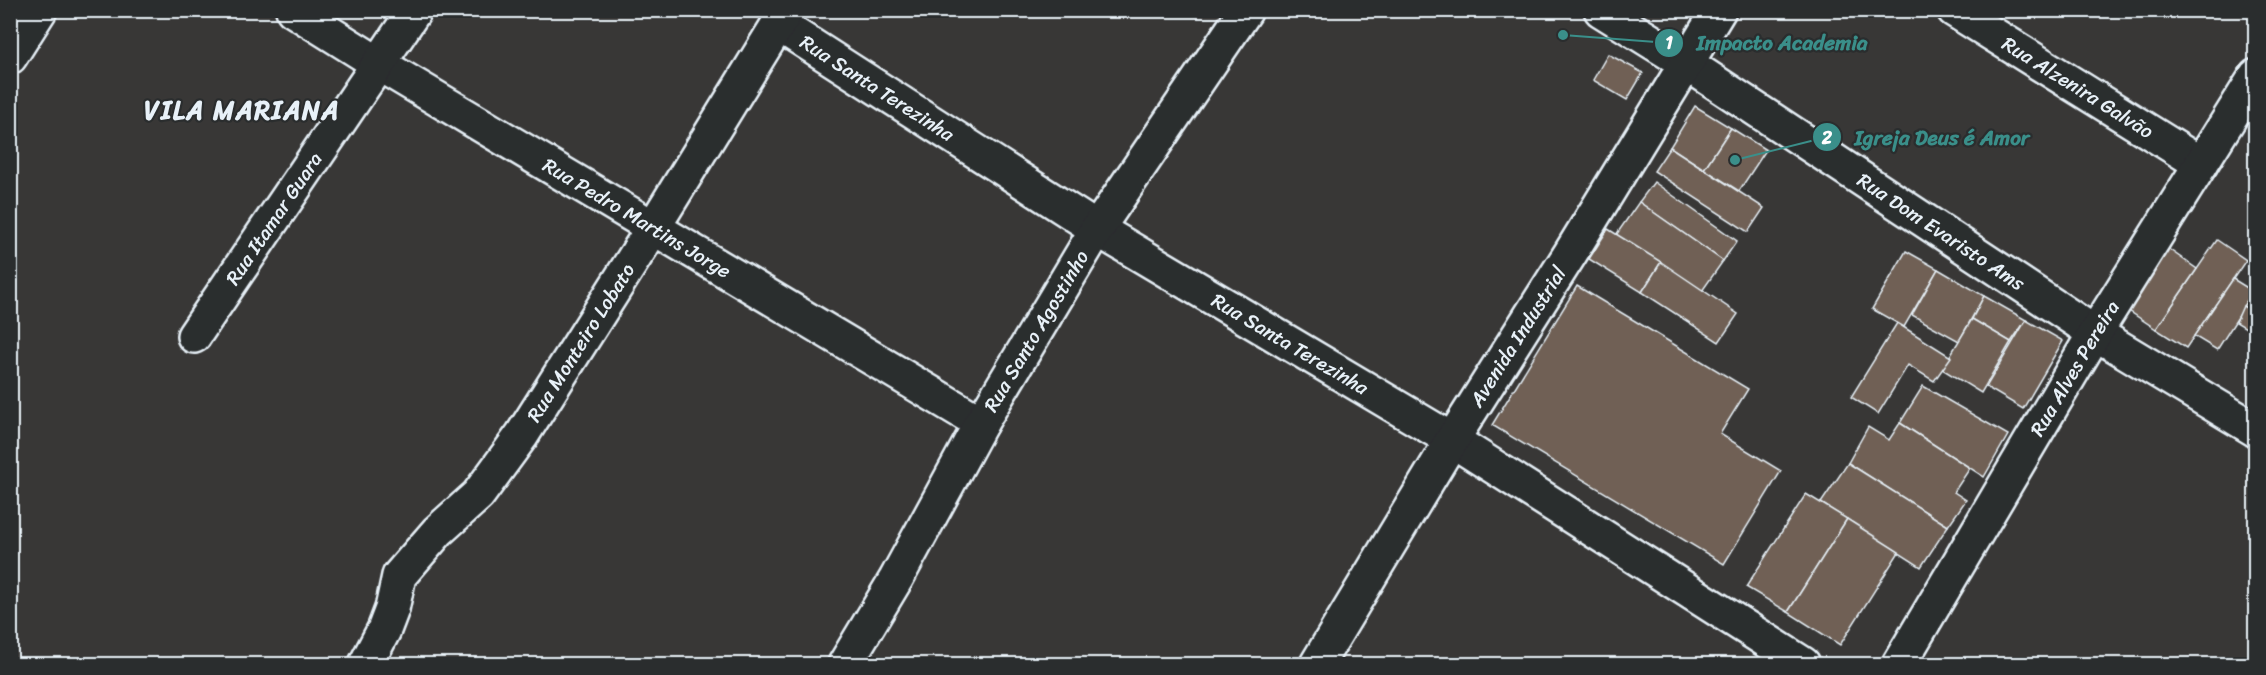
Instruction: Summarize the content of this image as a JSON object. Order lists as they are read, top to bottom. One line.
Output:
{"streets":{"street":["Rua Alzenira Galvão","Rua Santa Terezinha","Rua Itamar Guara","Rua Pedro Martins Jorge","Rua Dom Evaristo Ams","Rua Santo Agostinho","Avenida Industrial","Rua Monteiro Lobato","Rua Alves Pereira"]},"crossings":[["Rua Alzenira Galvão","Rua Alves Pereira"],["Rua Santa Terezinha","Rua Santo Agostinho"],["Rua Santa Terezinha","Avenida Industrial"],["Rua Santa Terezinha","Rua Monteiro Lobato"],["Rua Itamar Guara","Rua Pedro Martins Jorge"],["Rua Pedro Martins Jorge","Rua Santo Agostinho"],["Rua Pedro Martins Jorge","Rua Monteiro Lobato"],["Rua Dom Evaristo Ams","Avenida Industrial"],["Rua Dom Evaristo Ams","Rua Alves Pereira"]],"districts":["VILA MARIANA"],"places":["Impacto Academia","Igreja Deus é Amor"]}
